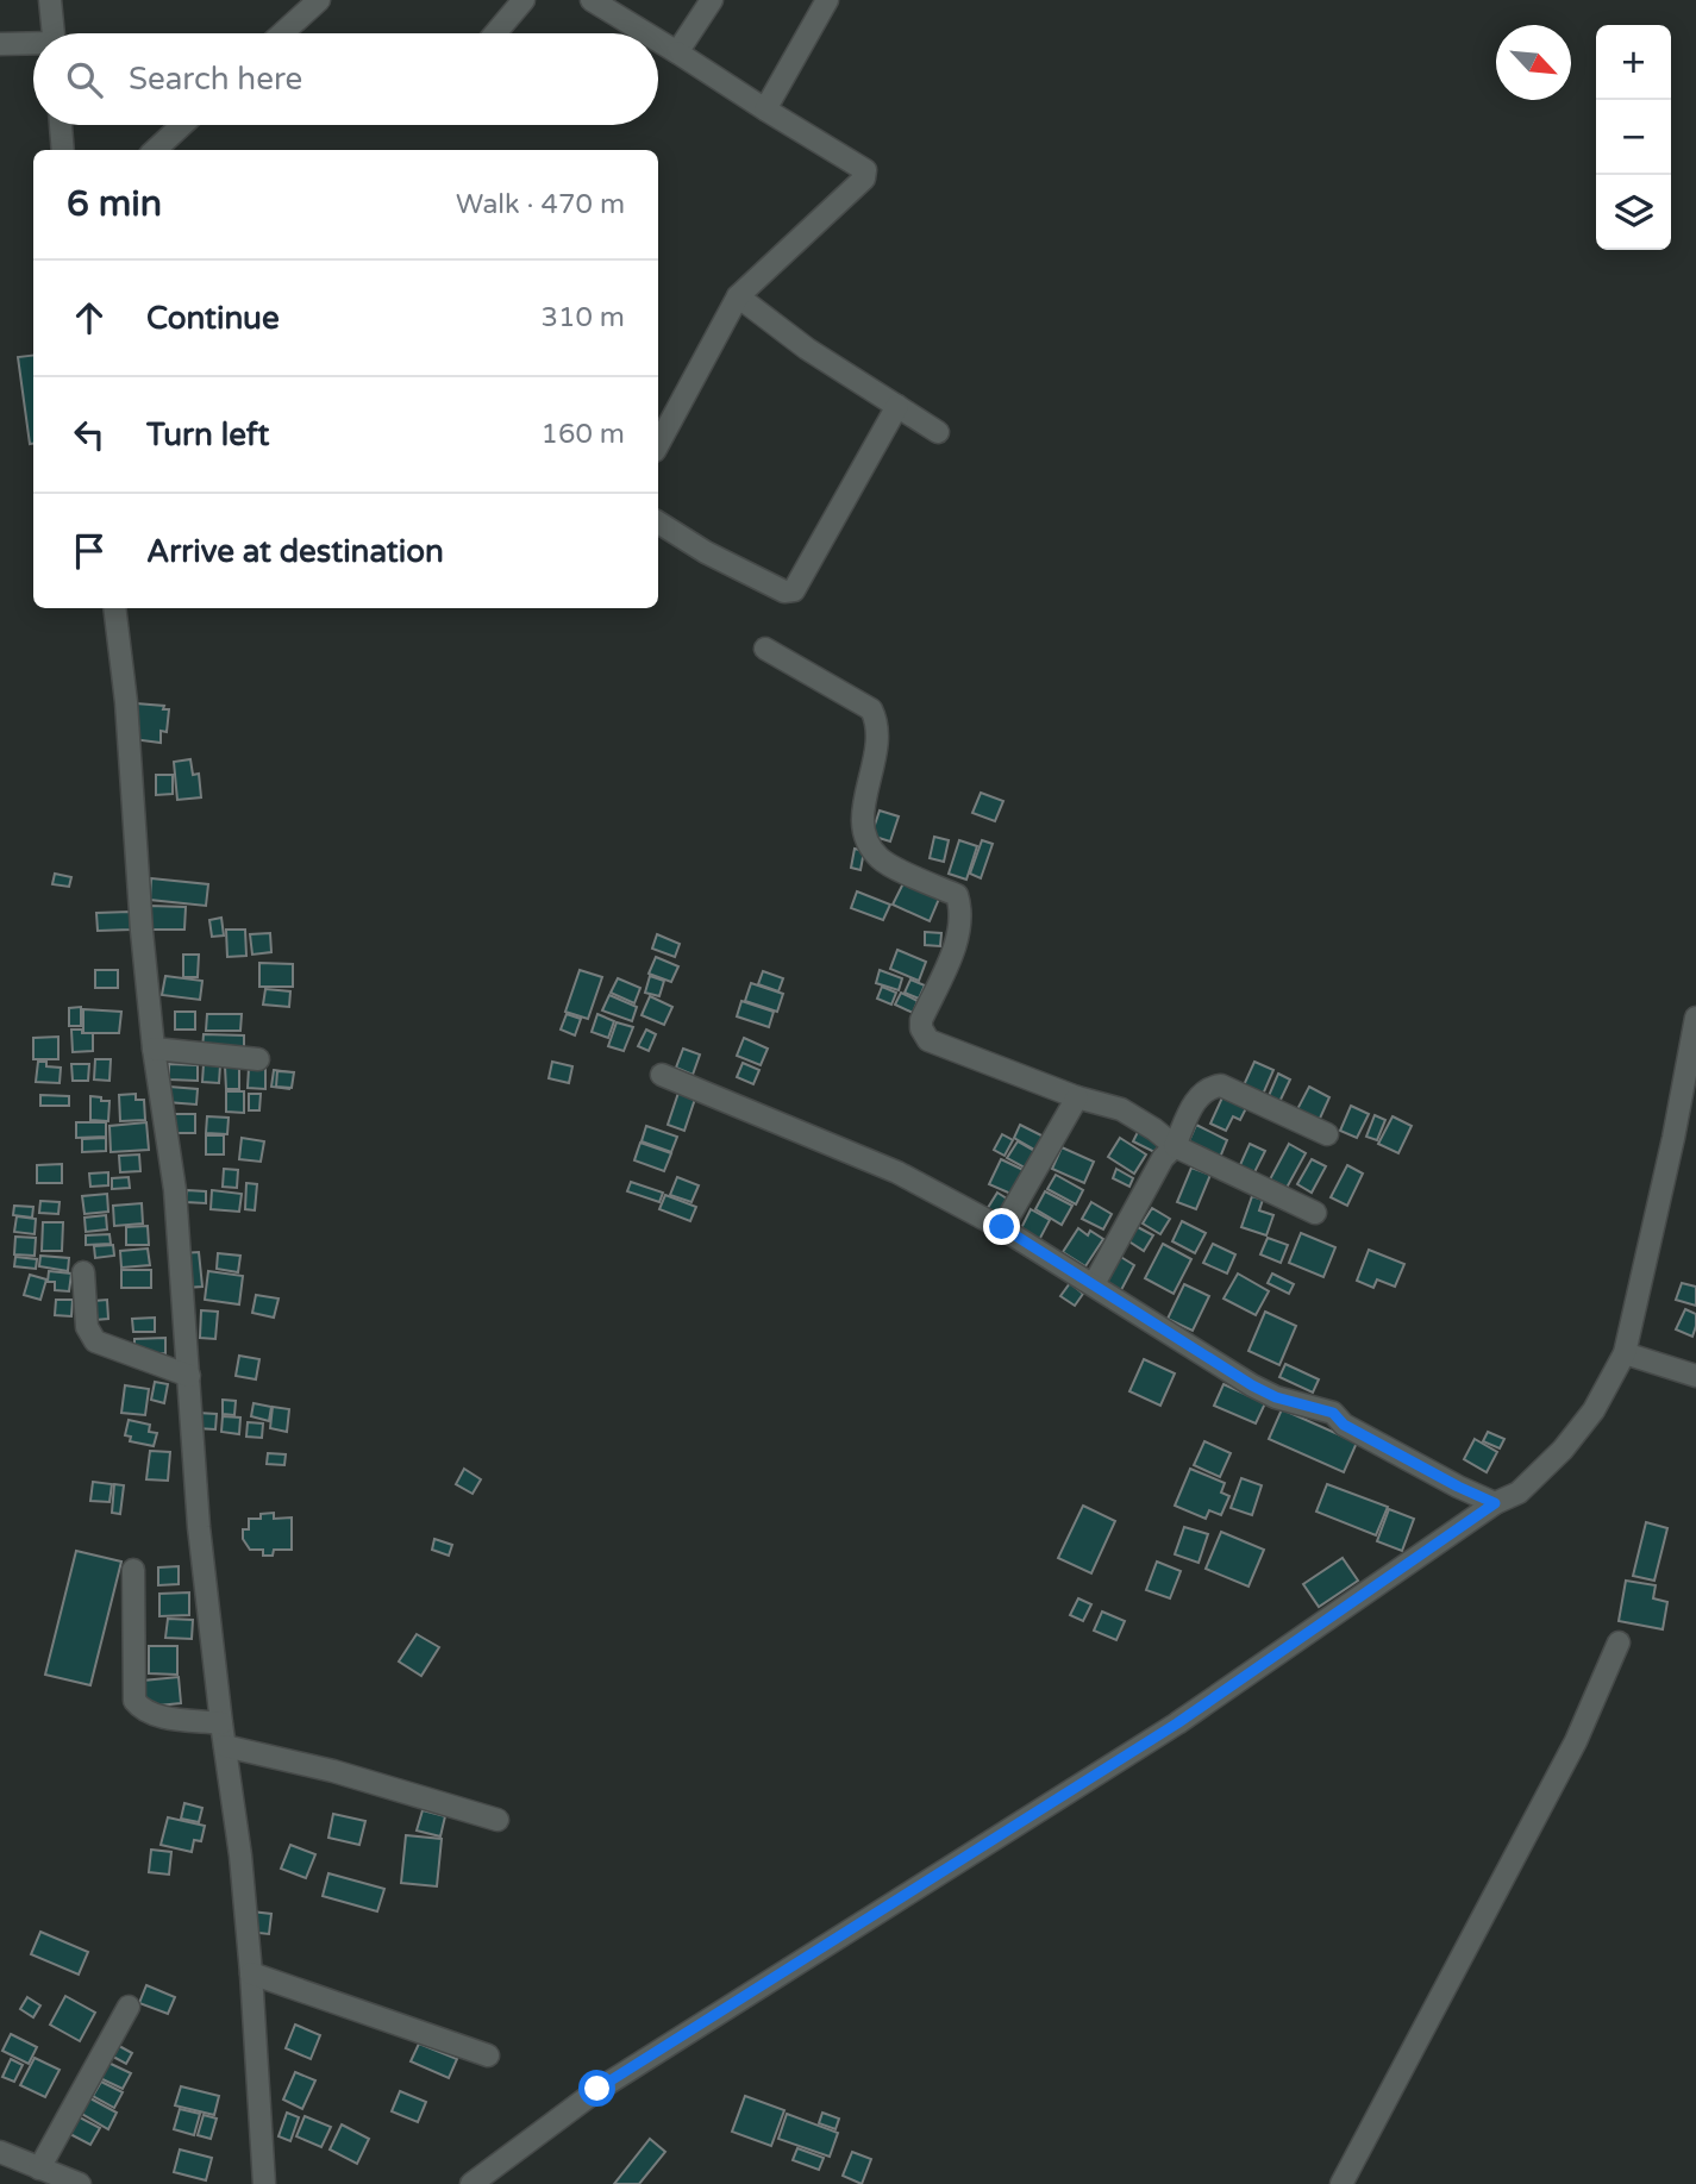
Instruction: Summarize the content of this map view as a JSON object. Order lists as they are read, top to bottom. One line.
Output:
{"north":"bottom right","page":{"map_buttons":["+","−"],"search":"Search here","heading":["6 min","Walk · 470 m"],"list":[["Continue","310 m"],["Turn left","160 m"],"Arrive at destination"]}}
